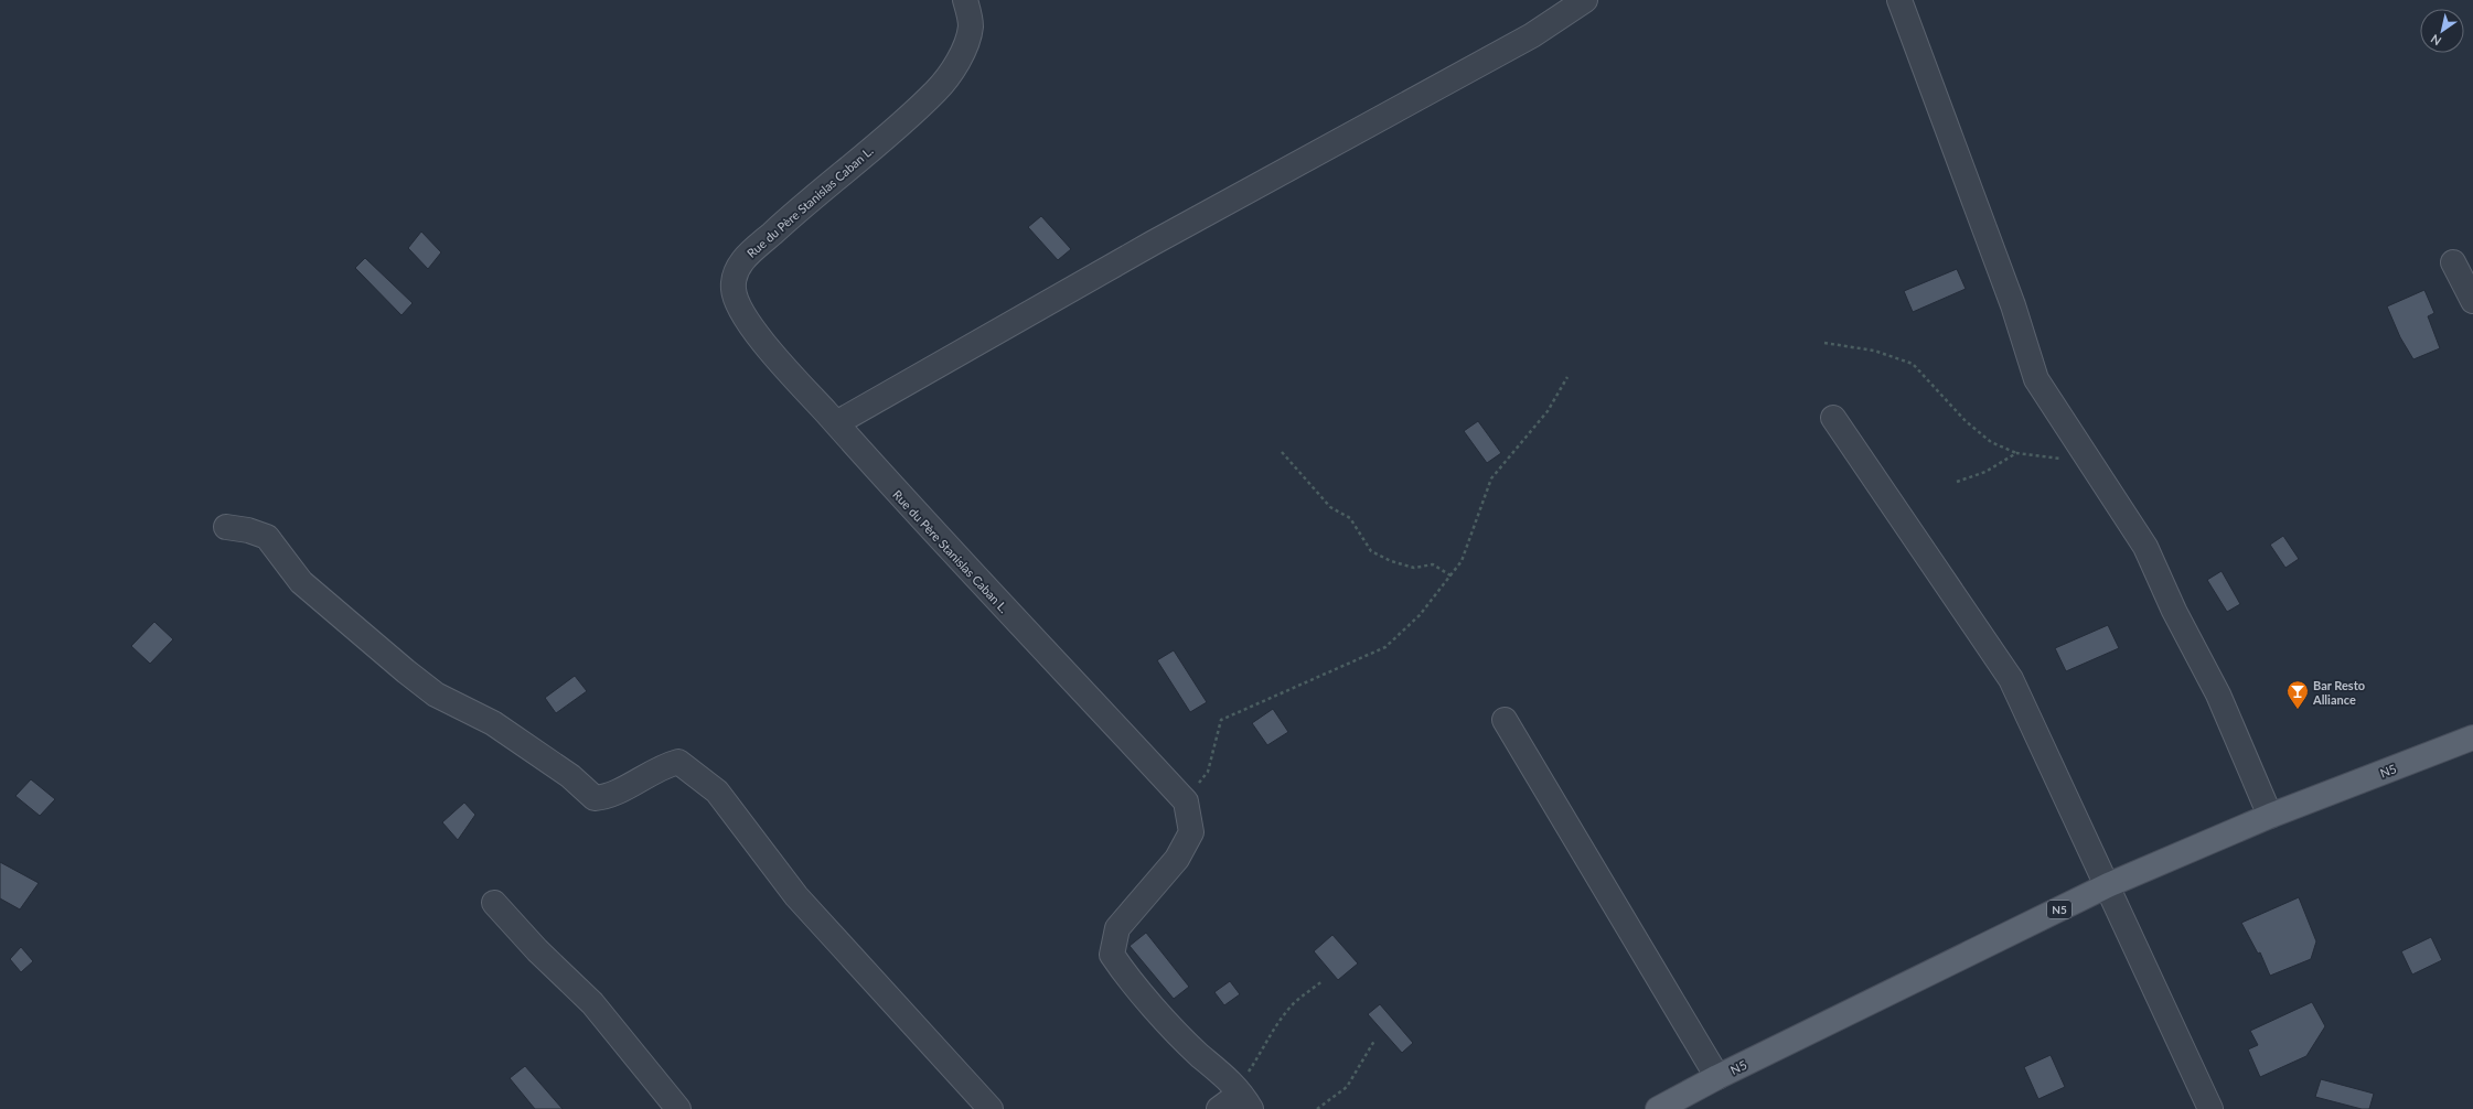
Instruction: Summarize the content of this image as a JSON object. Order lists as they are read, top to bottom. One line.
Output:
{"streets":{"main road":["N5"],"street":["Rue du Père Stanislas Caban L."]},"places":{"bar":["Bar Resto Alliance"]},"north":"bottom left"}
